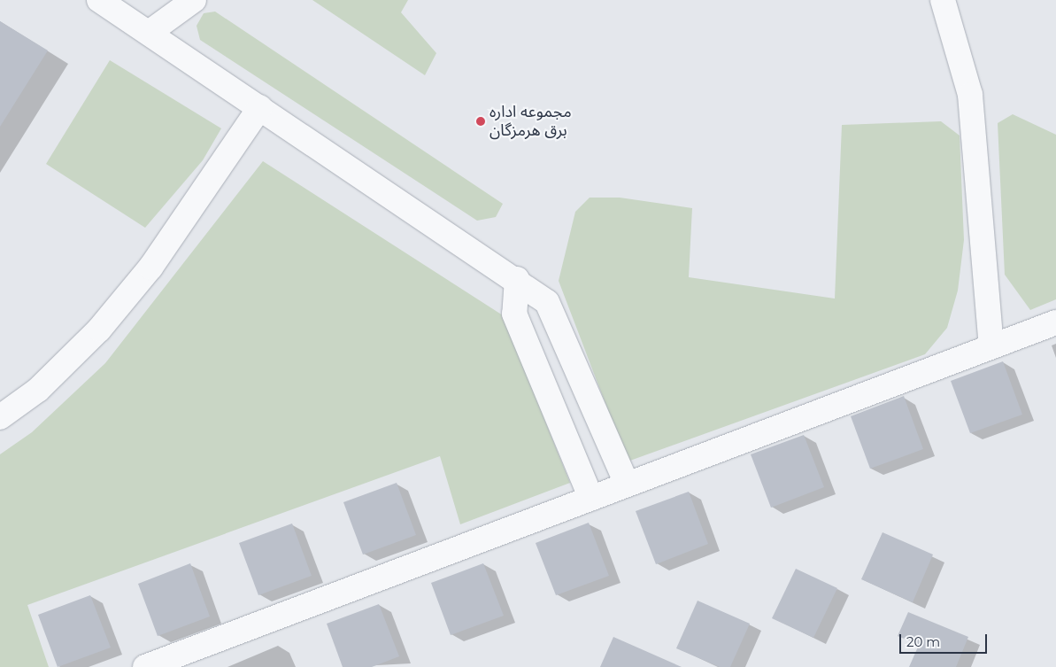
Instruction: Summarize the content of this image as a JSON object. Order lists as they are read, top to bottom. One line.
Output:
{"places":["مجموعه اداره برق هرمزگان"],"scale_bar":"20 m"}
